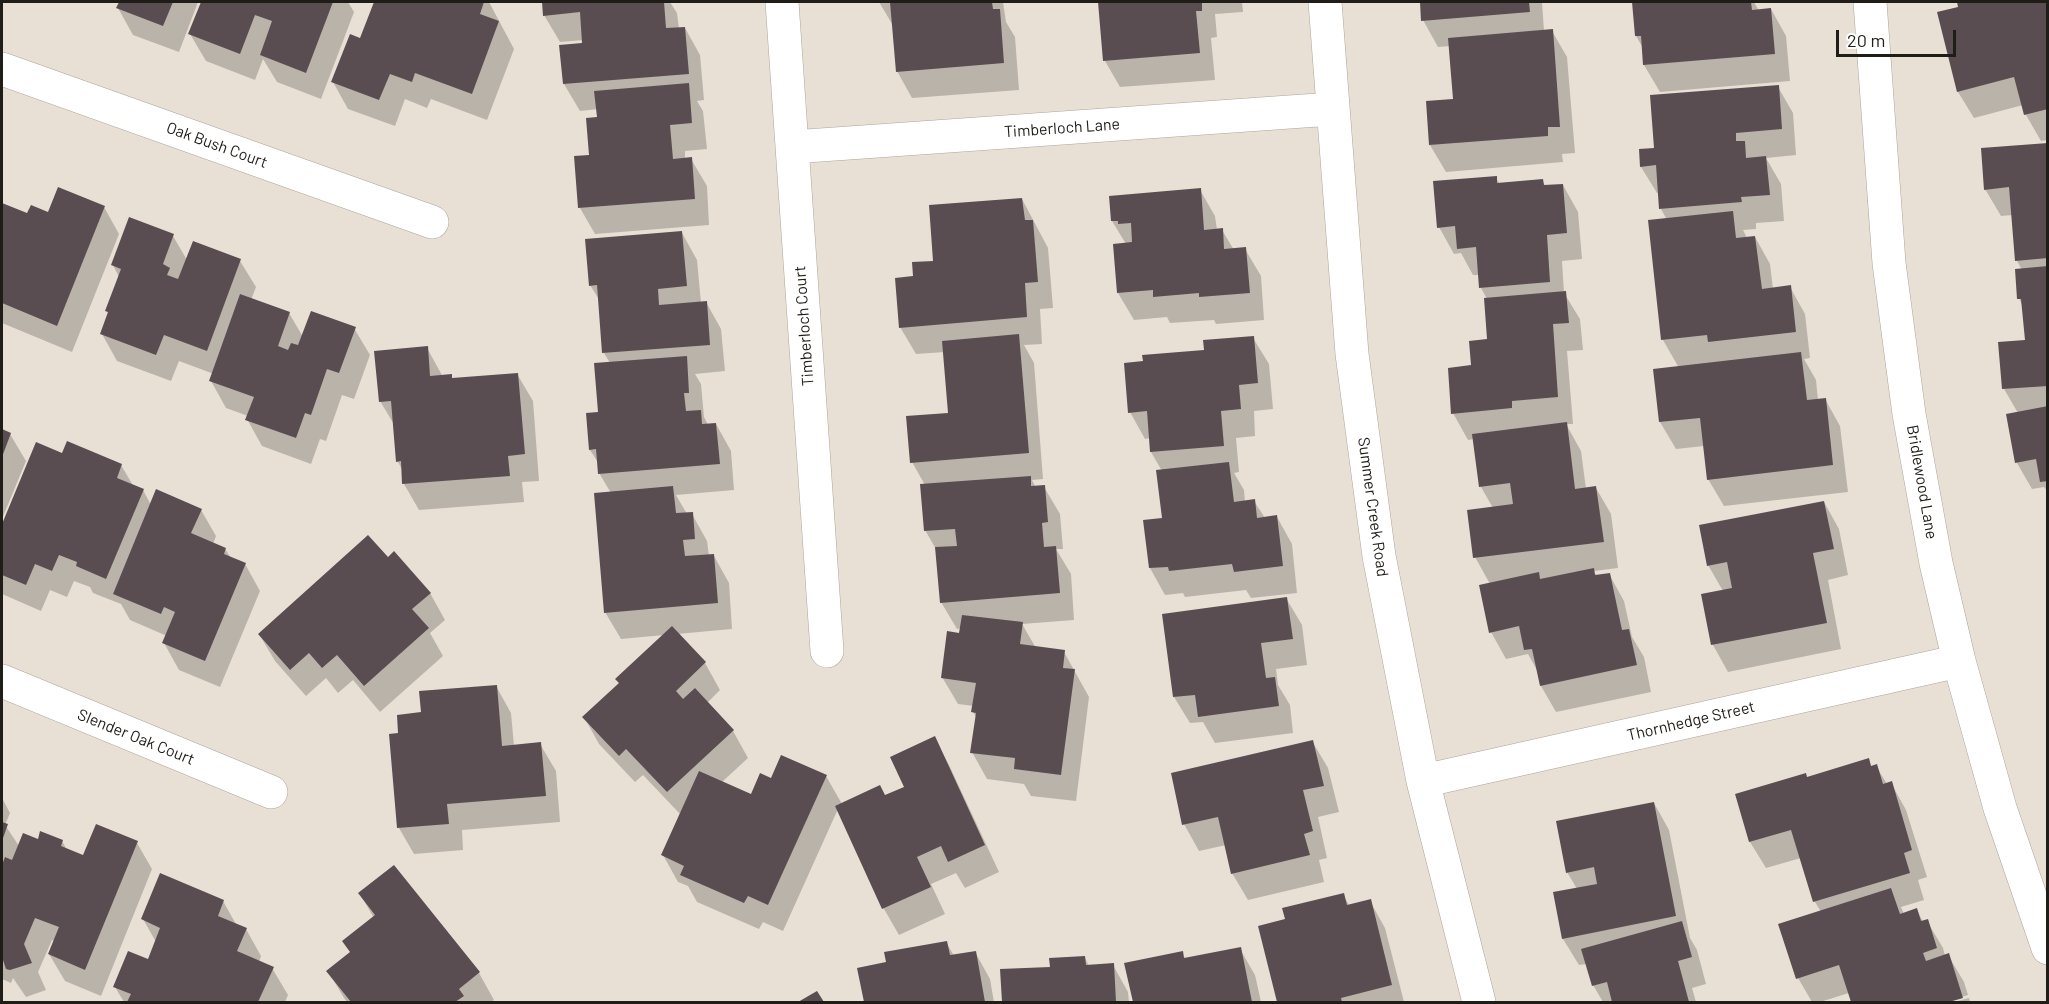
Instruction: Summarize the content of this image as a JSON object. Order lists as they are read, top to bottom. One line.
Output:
{"streets":{"street":["Timberloch Lane","Oak Bush Court","Timberloch Court","Bridlewood Lane","Summer Creek Road","Thornhedge Street","Slender Oak Court"]},"crossings":[["Timberloch Lane","Timberloch Court"],["Timberloch Lane","Summer Creek Road"],["Bridlewood Lane","Thornhedge Street"],["Summer Creek Road","Thornhedge Street"]],"scale_bar":"20 m"}
